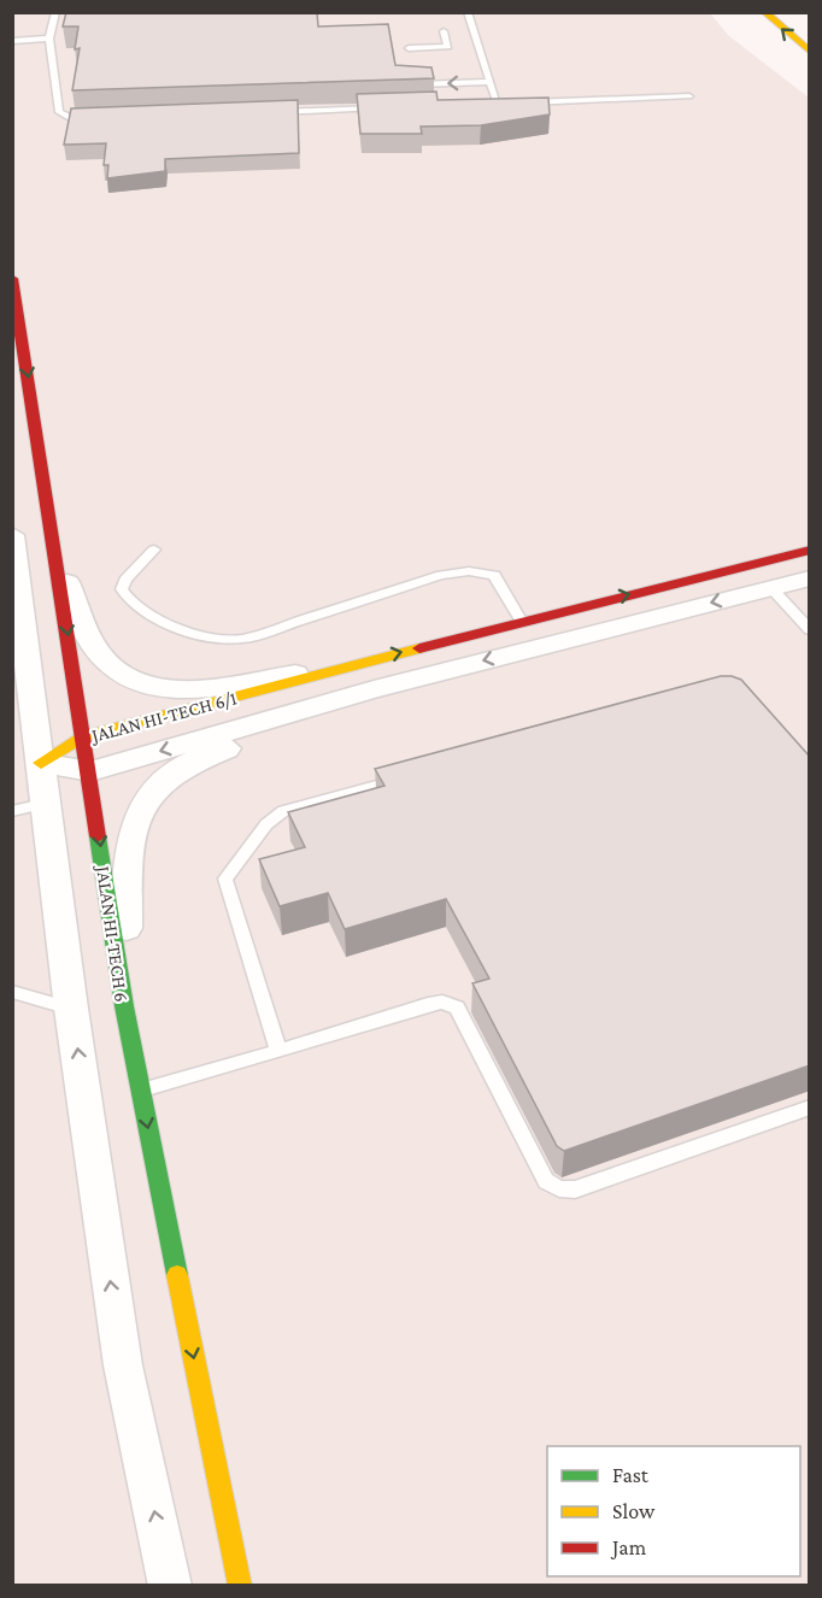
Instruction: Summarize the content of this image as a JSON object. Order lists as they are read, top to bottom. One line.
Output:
{"streets":{"street":["JALAN HI-TECH 6/1","JALAN HI-TECH 6"]},"crossings":[["JALAN HI-TECH 6/1","JALAN HI-TECH 6"]],"legend":["Fast","Slow","Jam"]}
